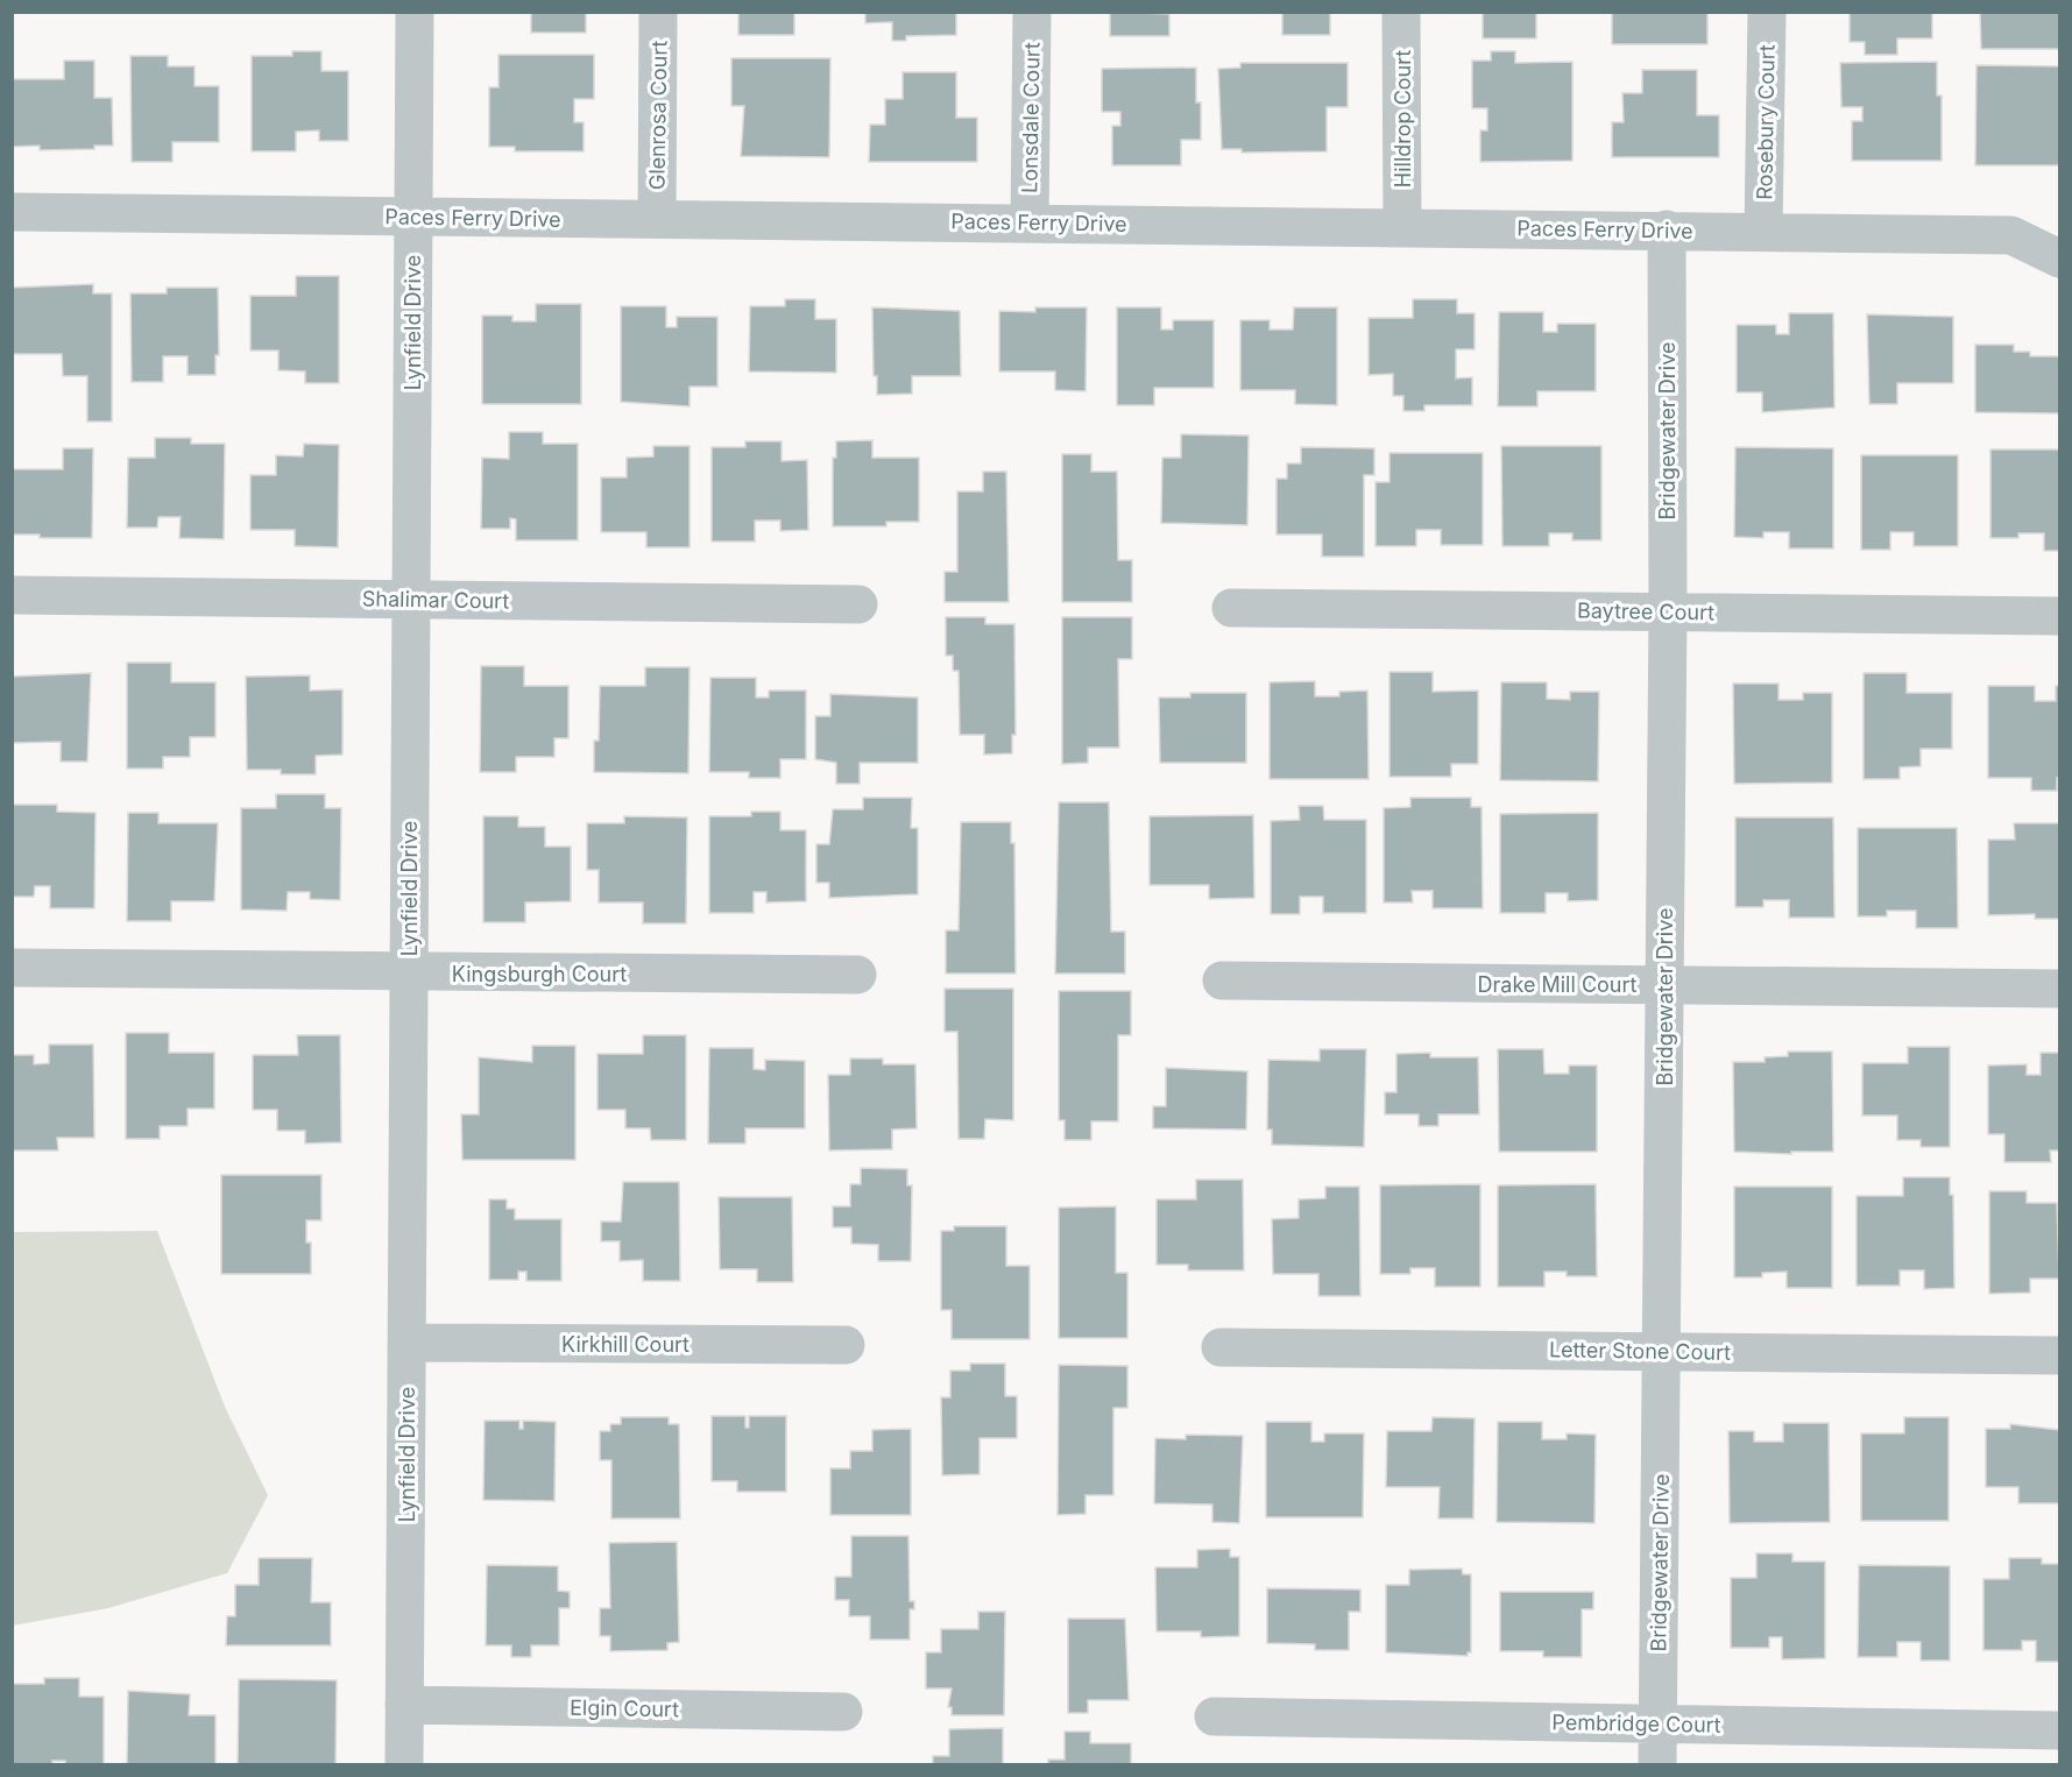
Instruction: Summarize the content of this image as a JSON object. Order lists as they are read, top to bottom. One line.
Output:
{"streets":{"street":["Glenrosa Court","Lonsdale Court","Hilldrop Court","Rosebury Court","Paces Ferry Drive","Lynfield Drive","Bridgewater Drive","Shalimar Court","Baytree Court","Kingsburgh Court","Drake Mill Court","Kirkhill Court","Letter Stone Court","Elgin Court","Pembridge Court"]},"crossings":[["Glenrosa Court","Paces Ferry Drive"],["Lonsdale Court","Paces Ferry Drive"],["Hilldrop Court","Paces Ferry Drive"],["Rosebury Court","Paces Ferry Drive"],["Paces Ferry Drive","Lynfield Drive"],["Paces Ferry Drive","Bridgewater Drive"],["Lynfield Drive","Shalimar Court"],["Lynfield Drive","Kingsburgh Court"],["Lynfield Drive","Kirkhill Court"],["Lynfield Drive","Elgin Court"],["Bridgewater Drive","Baytree Court"],["Bridgewater Drive","Drake Mill Court"],["Bridgewater Drive","Letter Stone Court"],["Bridgewater Drive","Pembridge Court"]]}
